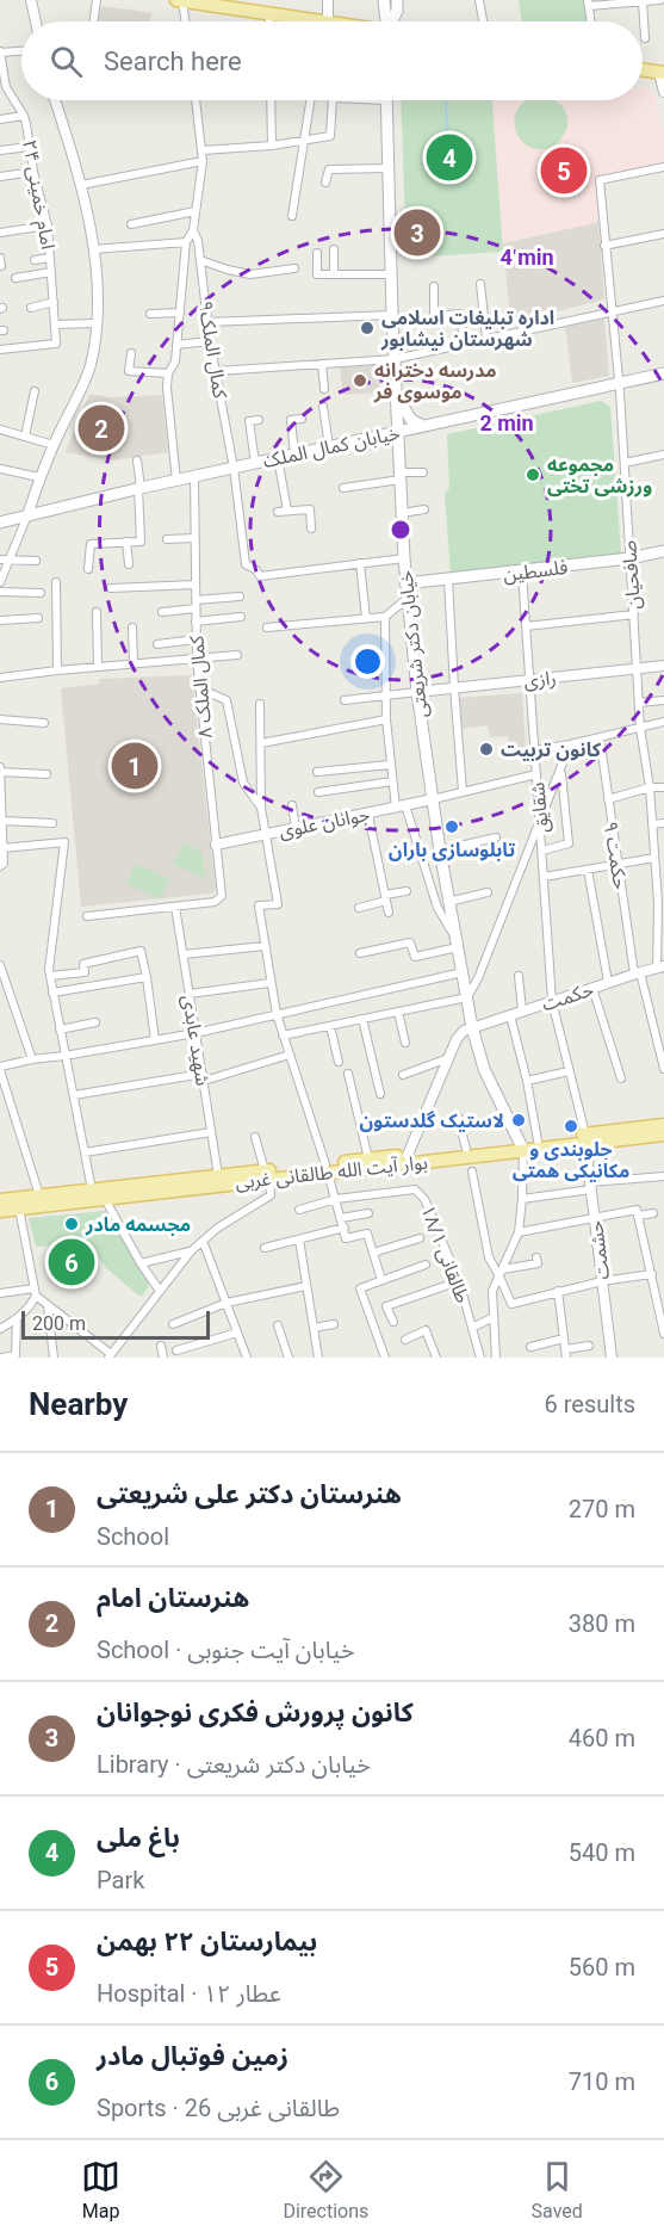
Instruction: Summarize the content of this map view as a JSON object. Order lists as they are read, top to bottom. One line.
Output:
{"streets":{"main road":["خیابان کمال الملک","فلسطین","خیابان دکتر شریعتی","بوار آیت الله طالقانی غربی"],"street":["امام خمینی ۲۴","کمال الملک۹","صافحیان","رازی","کمال الملک ۸","شقایق","جوانان علوی","حکمت ۹","حکمت","شهید عابدی","حشمت","طالقانی ۱۸/۱"]},"crossings":[["کمال الملک۹","خیابان کمال الملک"],["خیابان کمال الملک","صافحیان"],["خیابان کمال الملک","خیابان دکتر شریعتی"],["خیابان کمال الملک","کمال الملک ۸"],["فلسطین","صافحیان"],["فلسطین","خیابان دکتر شریعتی"],["فلسطین","شقایق"],["صافحیان","رازی"],["صافحیان","حکمت"],["خیابان دکتر شریعتی","رازی"],["خیابان دکتر شریعتی","جوانان علوی"],["خیابان دکتر شریعتی","حکمت"],["خیابان دکتر شریعتی","بوار آیت الله طالقانی غربی"],["رازی","شقایق"],["کمال الملک ۸","جوانان علوی"],["کمال الملک ۸","شهید عابدی"],["شقایق","حکمت"],["شقایق","بوار آیت الله طالقانی غربی"],["شقایق","حشمت"],["حکمت ۹","حکمت"],["شهید عابدی","بوار آیت الله طالقانی غربی"],["بوار آیت الله طالقانی غربی","حشمت"]],"places":["اداره تبلیغات اسلامی شهرستان نیشابور","مدرسه دخترانه موسوی فر","مجموعه ورزشی تختی","کانون تربیت","تابلوسازی باران","لاستیک گلدستون","جلوبندی و مکانیکی همتی","مجسمه مادر"],"scale_bar":"200 m","page":{"search":"Search here","pins":["4","5","3","2","1","6"],"scale":"200 m","heading":["Nearby","6 results"],"list":[{"mark":"1","name":"هنرستان دکتر علی شریعتی","note":"School","value":"270 m"},{"mark":"2","name":"هنرستان امام","note":"School · خیابان آیت جنوبی","value":"380 m"},{"mark":"3","name":"کانون پرورش فکری نوجوانان","note":"Library · خیابان دکتر شریعتی","value":"460 m"},{"mark":"4","name":"باغ ملی","note":"Park","value":"540 m"},{"mark":"5","name":"بیمارستان ۲۲ بهمن","note":"Hospital · عطار ۱۲","value":"560 m"},{"mark":"6","name":"زمین فوتبال مادر","note":"Sports · طالقانی غربی 26","value":"710 m"}],"nav":["Map","Directions","Saved"]},"rings":["4 min","2 min"]}
